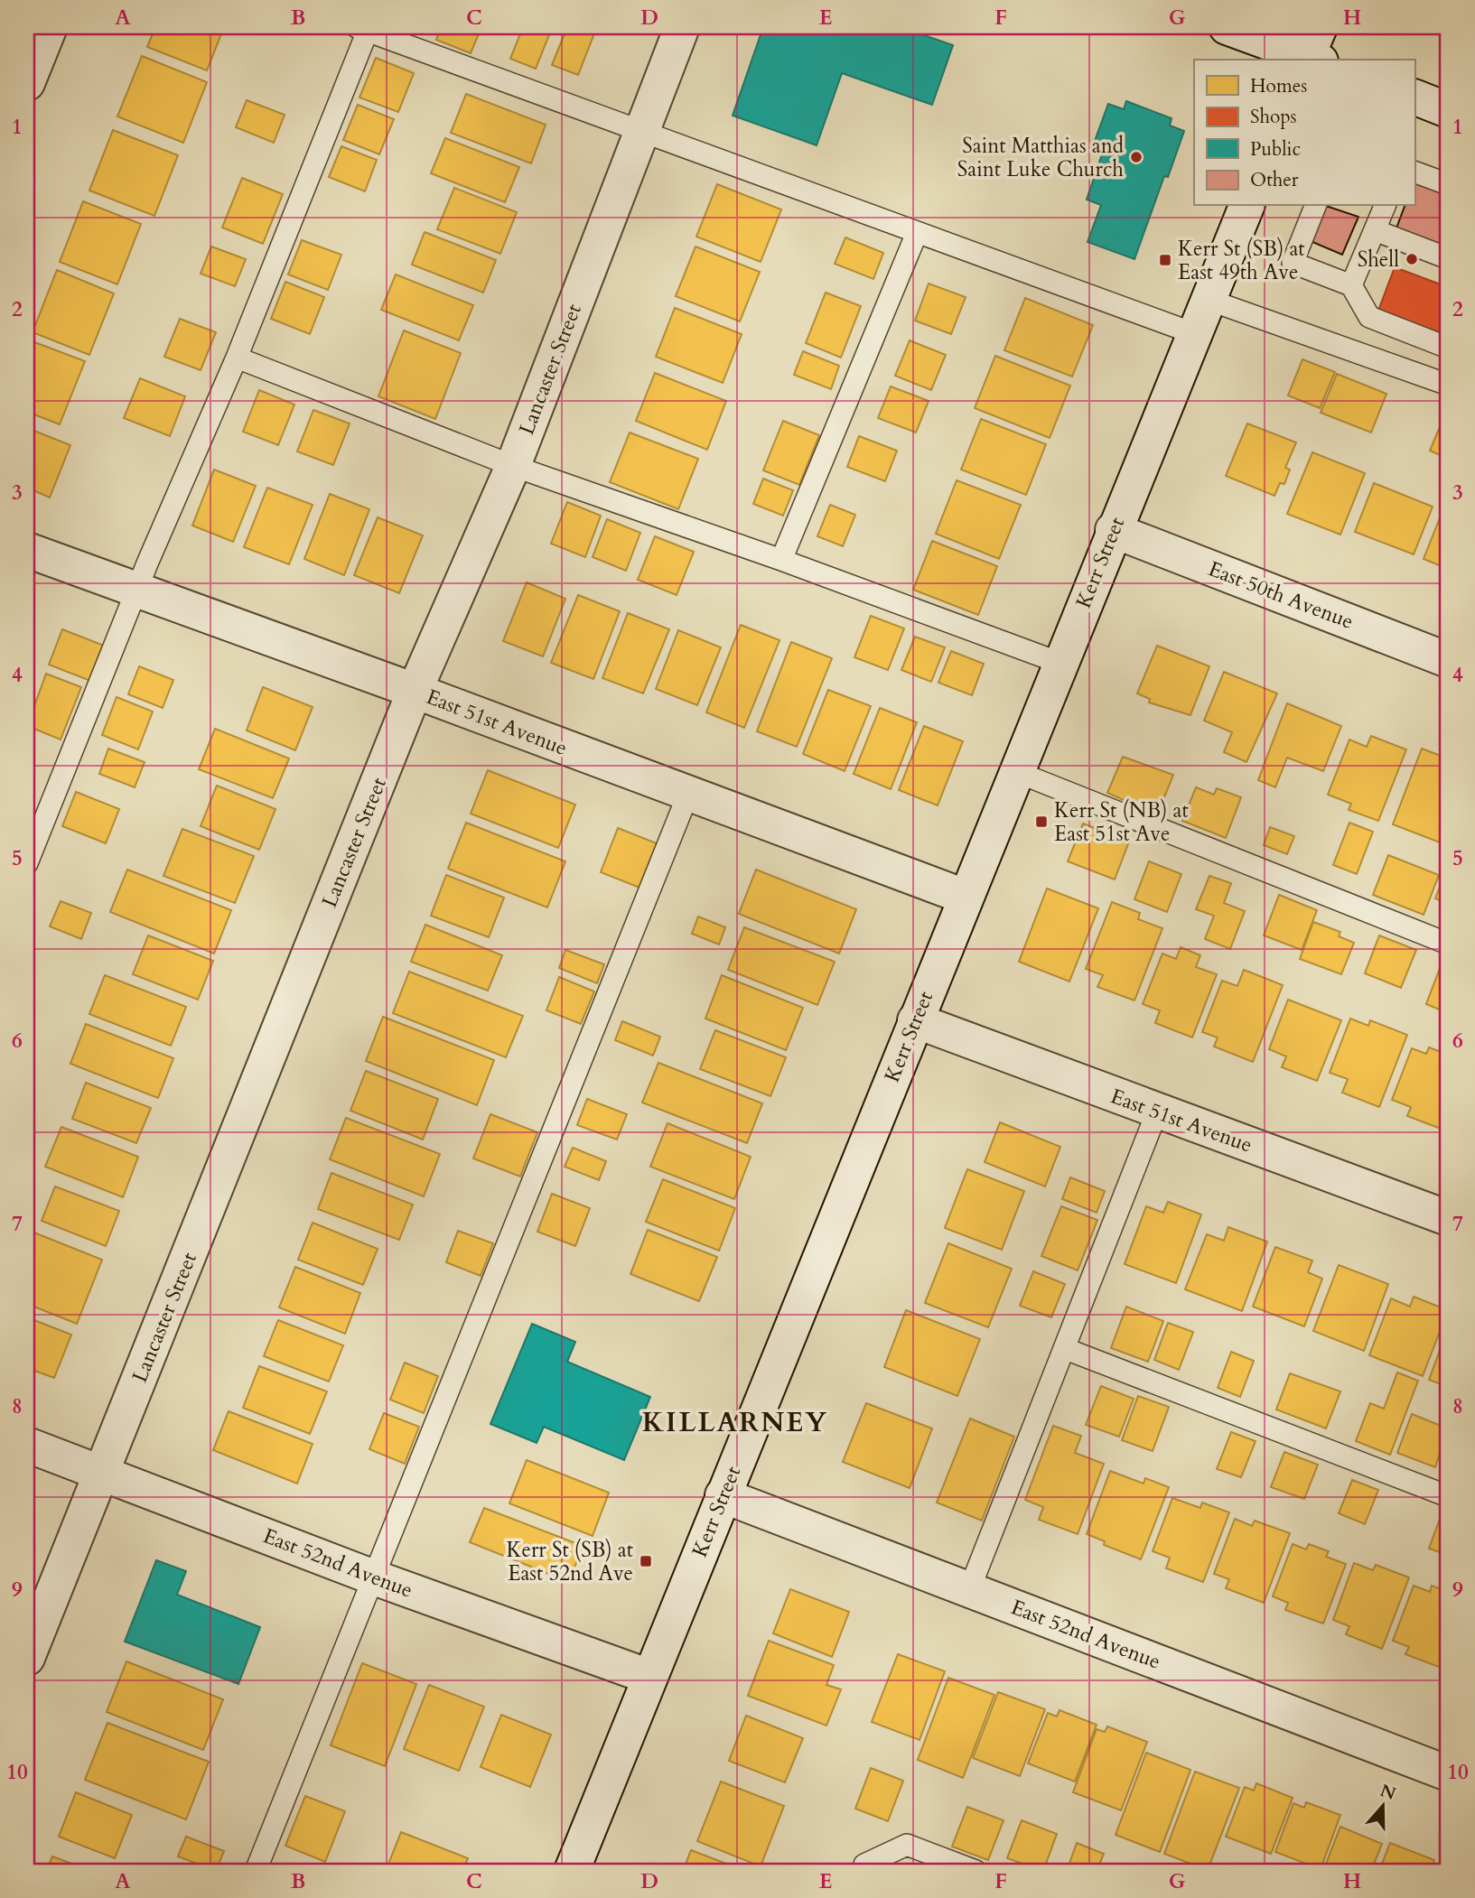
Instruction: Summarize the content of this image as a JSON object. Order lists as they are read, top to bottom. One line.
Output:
{"streets":{"street":["Lancaster Street","Kerr Street","East 50th Avenue","East 51st Avenue","East 52nd Avenue"]},"crossings":[["Lancaster Street","East 51st Avenue"],["Lancaster Street","East 52nd Avenue"],["Kerr Street","East 50th Avenue"],["Kerr Street","East 51st Avenue"],["Kerr Street","East 52nd Avenue"]],"districts":["KILLARNEY"],"places":{"other":["Saint Matthias and Saint Luke Church","Shell"],"transit":["Kerr St (SB) at East 49th Ave","Kerr St (NB) at East 51st Ave","Kerr St (SB) at East 52nd Ave"]},"legend":["Homes","Shops","Public","Other"],"north":"top","grid":{"columns":["A","B","C","D","E","F","G","H"],"rows":["1","2","3","4","5","6","7","8","9","10"]}}
